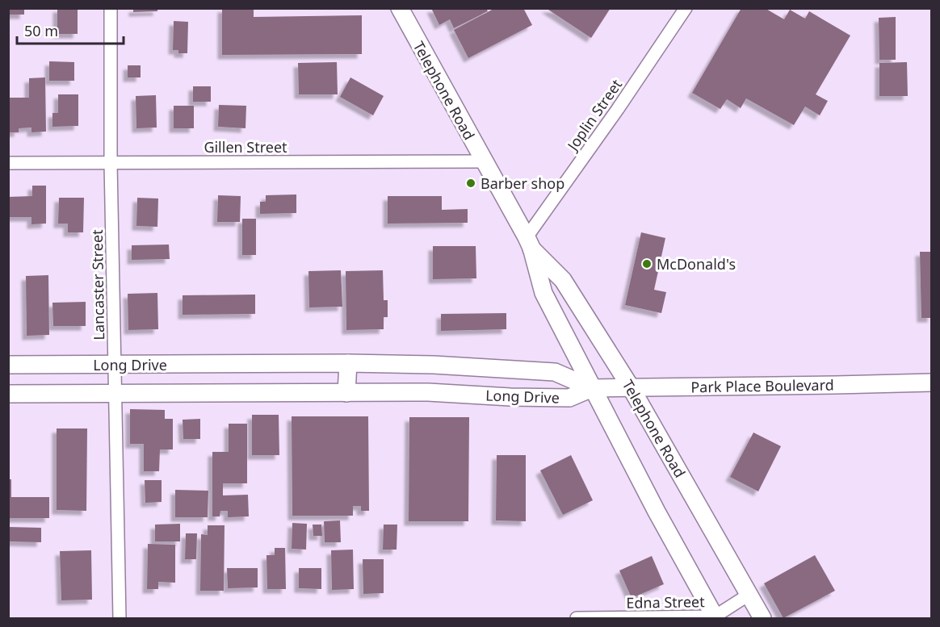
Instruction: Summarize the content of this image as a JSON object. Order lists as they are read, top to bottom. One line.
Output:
{"streets":{"main road":["Telephone Road","Long Drive","Park Place Boulevard"],"street":["Joplin Street","Gillen Street","Lancaster Street","Edna Street"]},"crossings":[["Telephone Road","Joplin Street"],["Telephone Road","Gillen Street"],["Telephone Road","Long Drive"],["Telephone Road","Park Place Boulevard"],["Telephone Road","Edna Street"],["Gillen Street","Lancaster Street"],["Lancaster Street","Long Drive"],["Long Drive","Park Place Boulevard"]],"places":["Barber shop","McDonald's"],"scale_bar":"50 m"}
